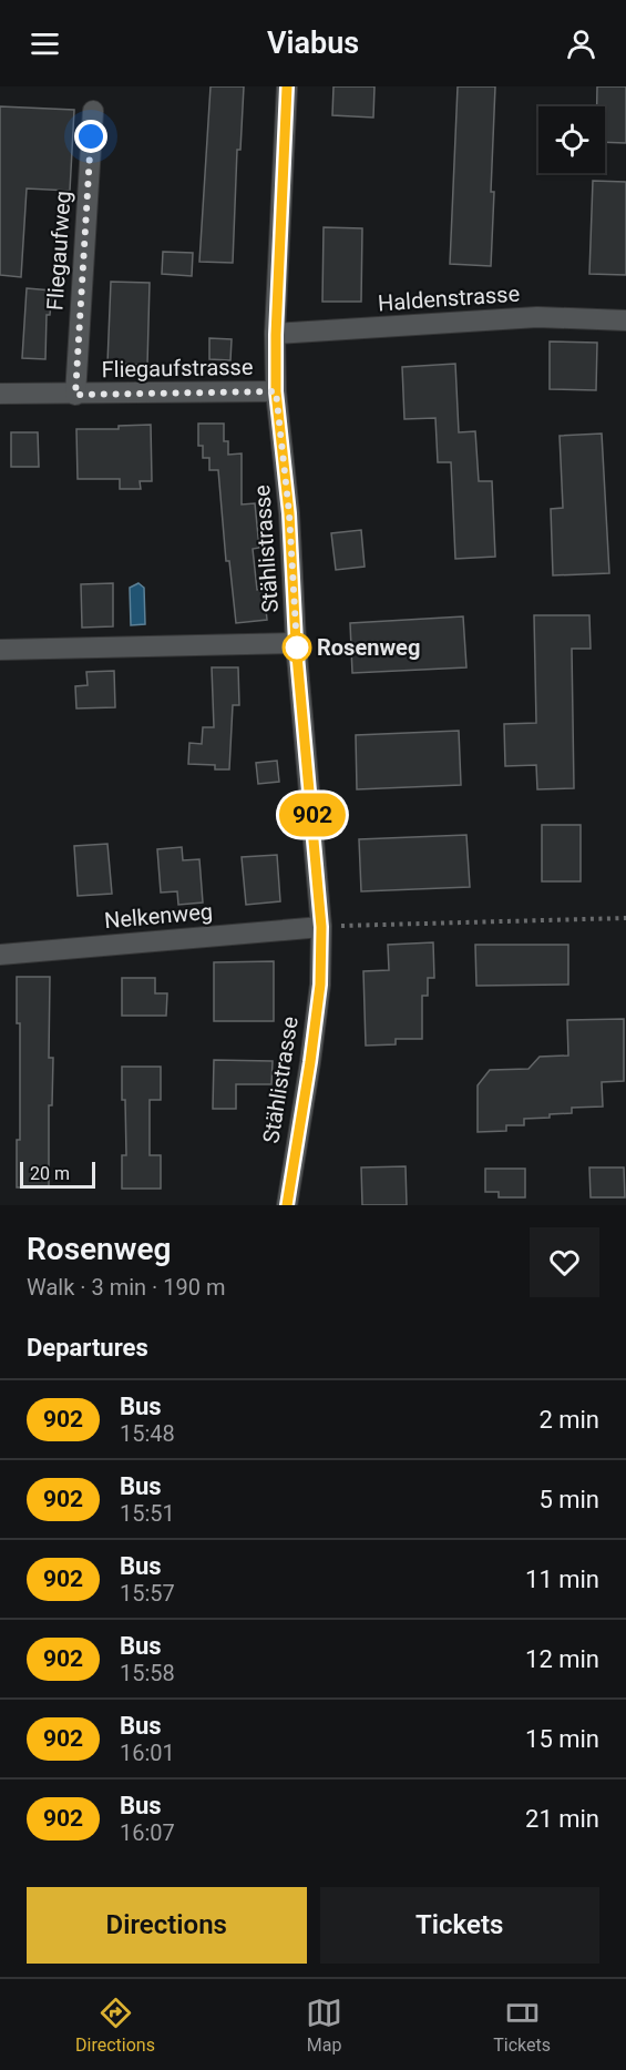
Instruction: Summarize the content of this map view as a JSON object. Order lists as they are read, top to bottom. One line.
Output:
{"streets":{"street":["Fliegaufweg","Haldenstrasse","Fliegaufstrasse","Stählistrasse","Nelkenweg"]},"crossings":[["Fliegaufweg","Fliegaufstrasse"],["Haldenstrasse","Stählistrasse"],["Fliegaufstrasse","Stählistrasse"],["Stählistrasse","Nelkenweg"]],"places":["Rosenweg"],"lines":["bus line 902"],"scale_bar":"20 m","page":{"header":"Viabus","on_map":"902","scale":"20 m","heading":[["Rosenweg","Walk · 3 min · 190 m"],"Departures"],"list":[{"mark":"902","name":"Bus","note":"15:48","value":"2 min"},{"mark":"902","name":"Bus","note":"15:51","value":"5 min"},{"mark":"902","name":"Bus","note":"15:57","value":"11 min"},{"mark":"902","name":"Bus","note":"15:58","value":"12 min"},{"mark":"902","name":"Bus","note":"16:01","value":"15 min"},{"mark":"902","name":"Bus","note":"16:07","value":"21 min"}],"buttons":["Directions","Tickets"],"tabs":["Directions","Map","Tickets"]}}
